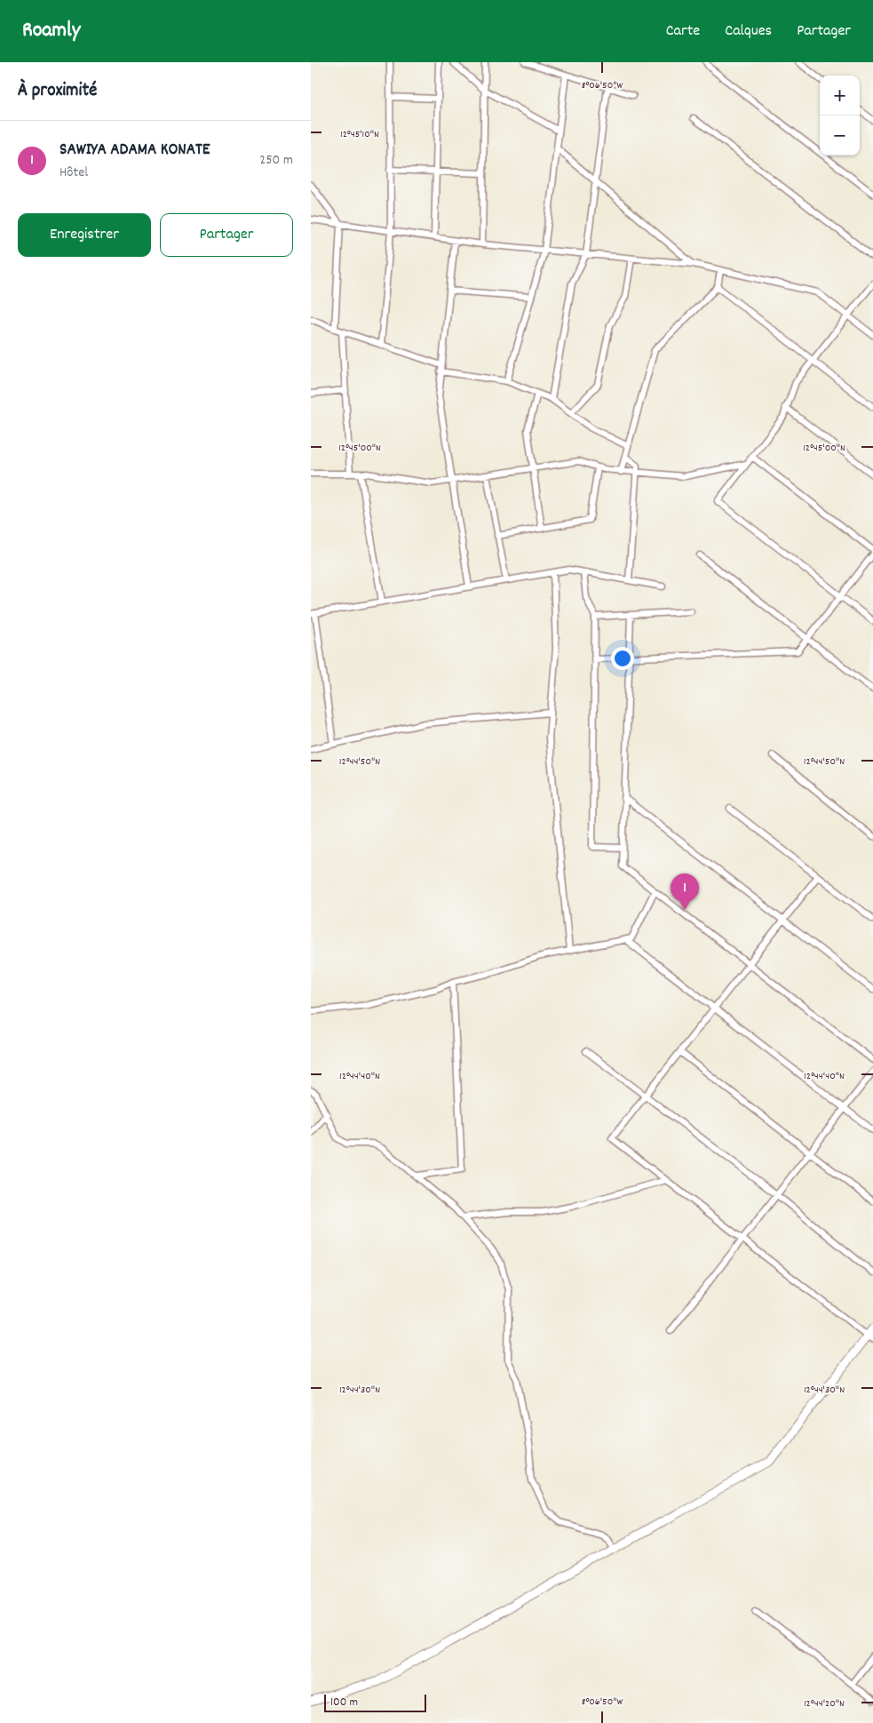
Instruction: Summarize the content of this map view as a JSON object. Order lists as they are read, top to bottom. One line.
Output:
{"scale_bar":"100 m","page":{"header":"Roamly","nav":["Carte","Calques","Partager"],"heading":"À proximité","map_buttons":["+","−"],"list":[{"mark":"1","name":"SAWIYA ADAMA KONATE","note":"Hôtel","value":"250 m"}],"buttons":["Enregistrer","Partager"],"pins":"1","scale":"100 m"},"coordinates":["8°06'50\"W","12°45'10\"N","12°45'00\"N","12°44'50\"N","12°44'40\"N","12°44'30\"N","12°44'20\"N"]}
